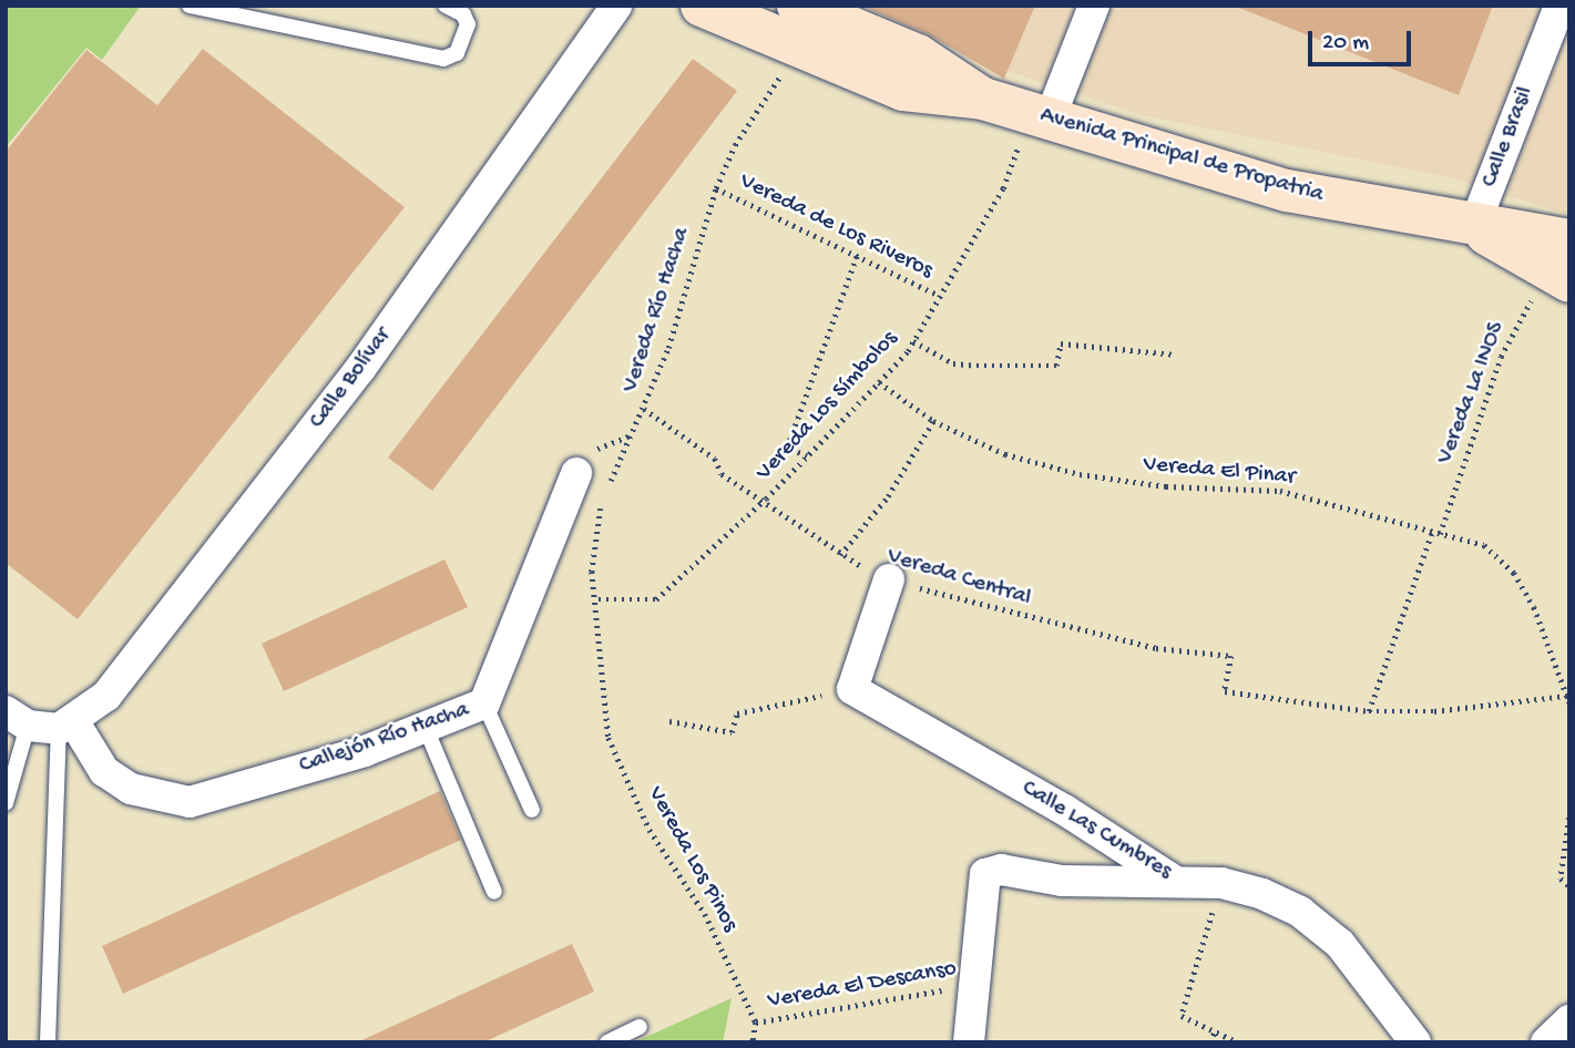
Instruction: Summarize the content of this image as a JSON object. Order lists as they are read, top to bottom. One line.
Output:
{"streets":{"main road":["Avenida Principal de Propatria"],"street":["Calle Brasil","Calle Bolívar","Callejón Río Hacha","Calle Las Cumbres"],"path":["Vereda de Los Riveros","Vereda Río Hacha","Vereda La INOS","Vereda Los Símbolos","Vereda El Pinar","Vereda Central","Vereda Los Pinos","Vereda El Descanso"]},"crossings":[["Calle Brasil","Avenida Principal de Propatria"],["Avenida Principal de Propatria","Vereda Río Hacha"],["Avenida Principal de Propatria","Vereda La INOS"],["Avenida Principal de Propatria","Vereda Los Símbolos"],["Vereda de Los Riveros","Vereda Río Hacha"],["Vereda de Los Riveros","Vereda Los Símbolos"],["Vereda Río Hacha","Vereda Central"],["Calle Bolívar","Callejón Río Hacha"],["Vereda La INOS","Vereda El Pinar"],["Vereda Los Símbolos","Vereda El Pinar"],["Vereda Los Símbolos","Vereda Central"],["Vereda Los Símbolos","Vereda Los Pinos"],["Vereda Los Pinos","Vereda El Descanso"]],"scale_bar":"20 m"}
